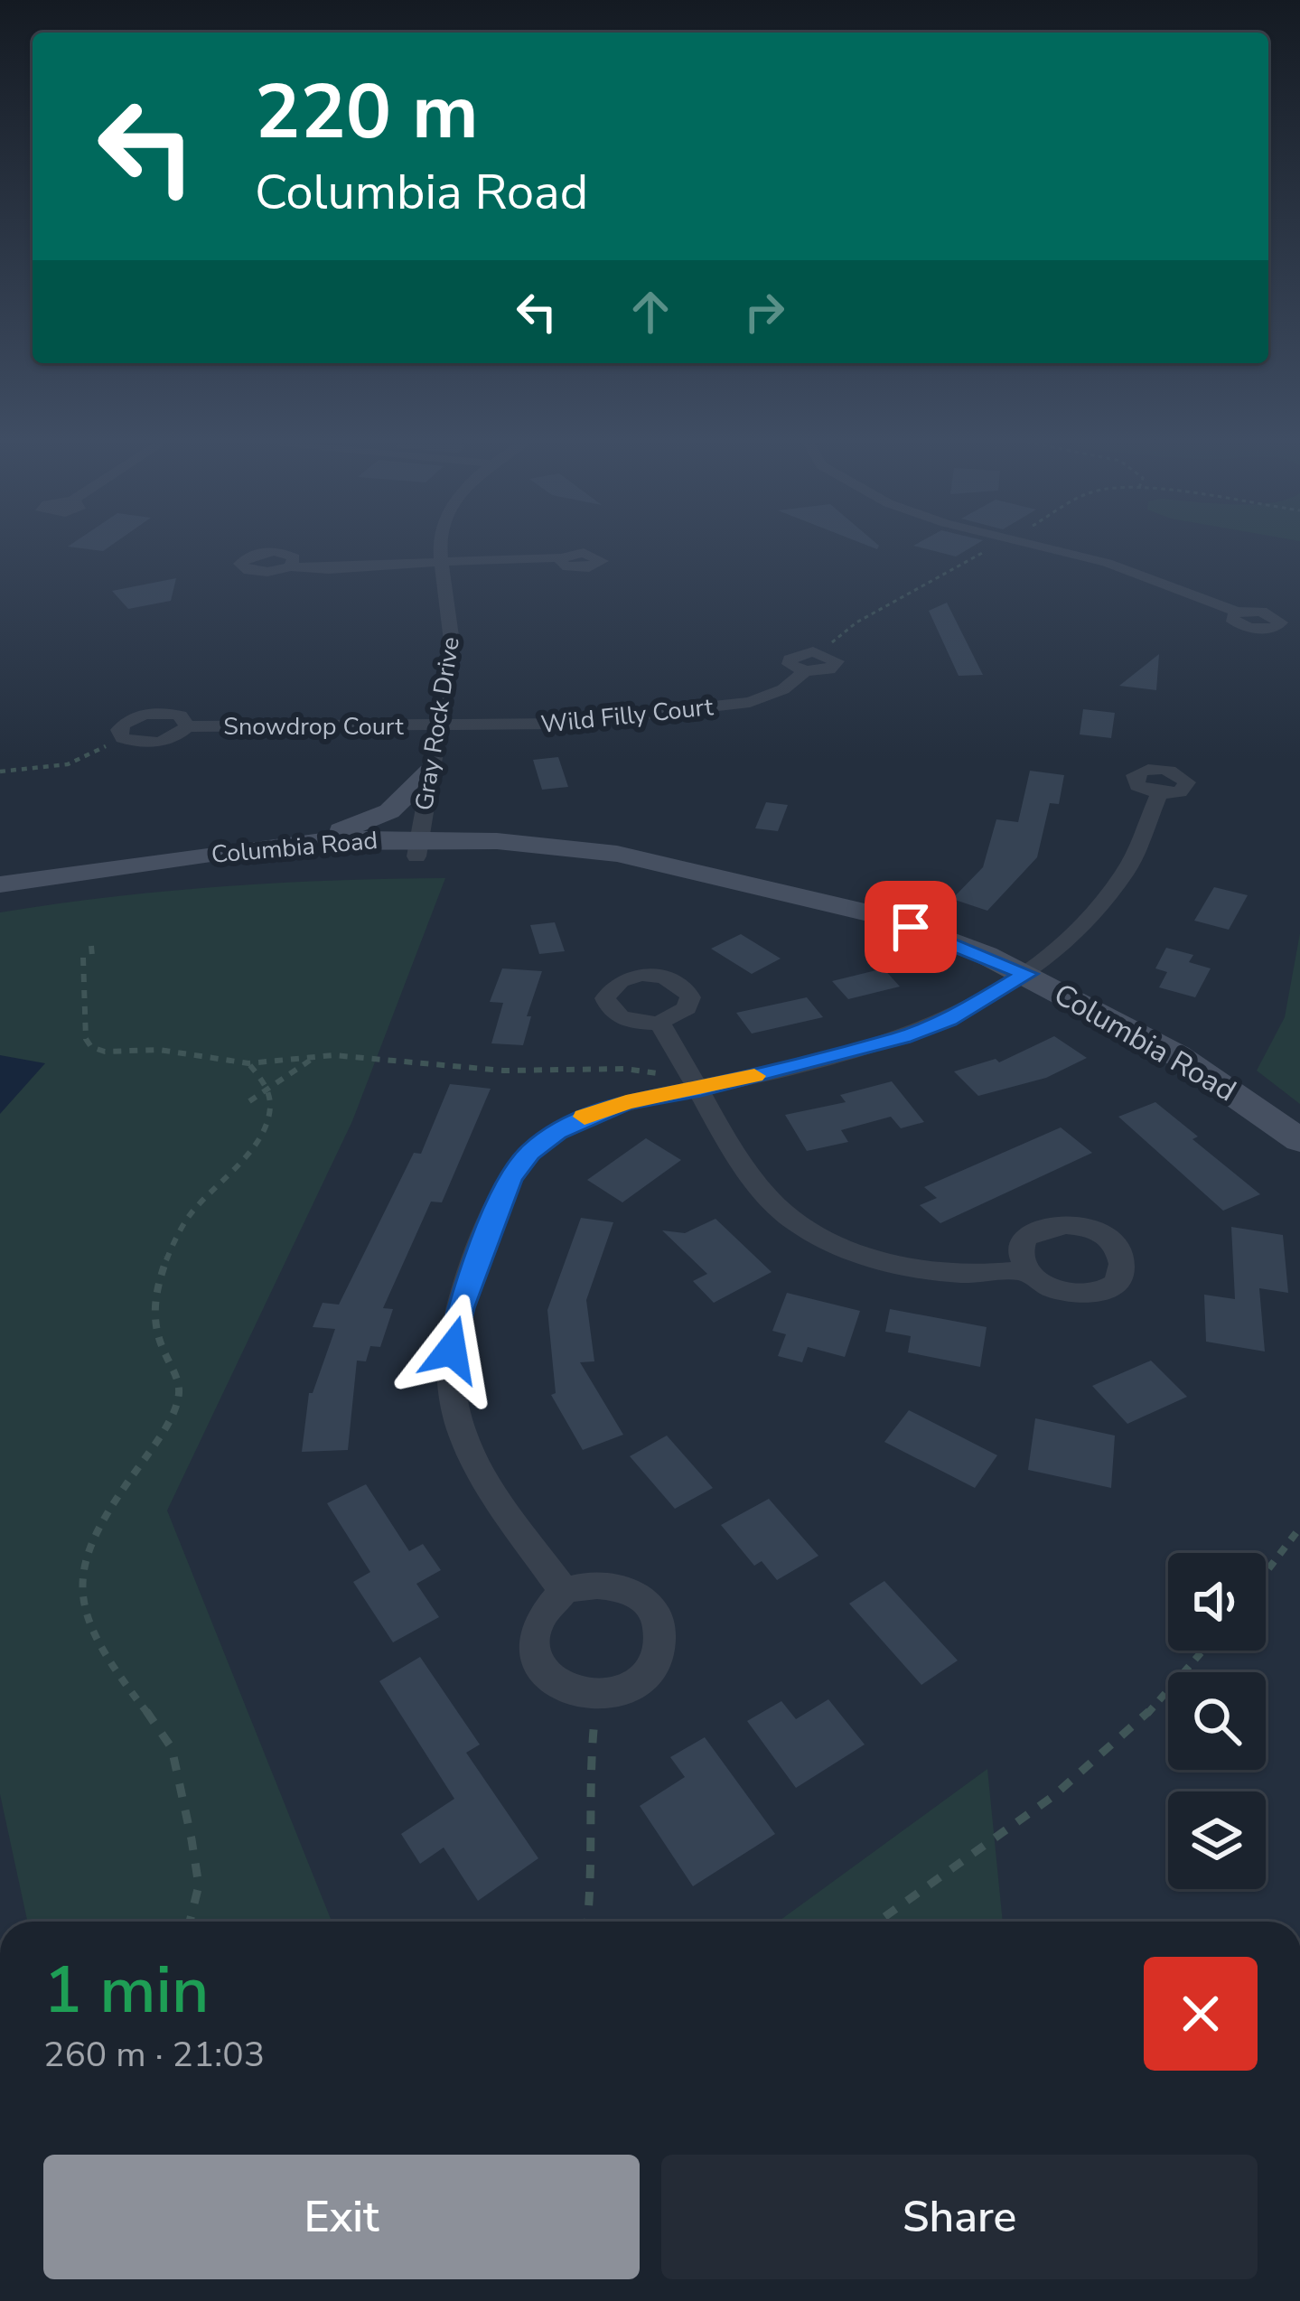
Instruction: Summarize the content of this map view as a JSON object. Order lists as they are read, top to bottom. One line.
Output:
{"streets":{"street":["Wild Filly Court","Gray Rock Drive","Snowdrop Court","Columbia Road"]},"crossings":[["Wild Filly Court","Gray Rock Drive"],["Wild Filly Court","Snowdrop Court"],["Gray Rock Drive","Snowdrop Court"],["Gray Rock Drive","Columbia Road"]],"page":{"turn":["220 m","Columbia Road"],"heading":["1 min","260 m · 21:03"],"buttons":["Exit","Share"]}}
